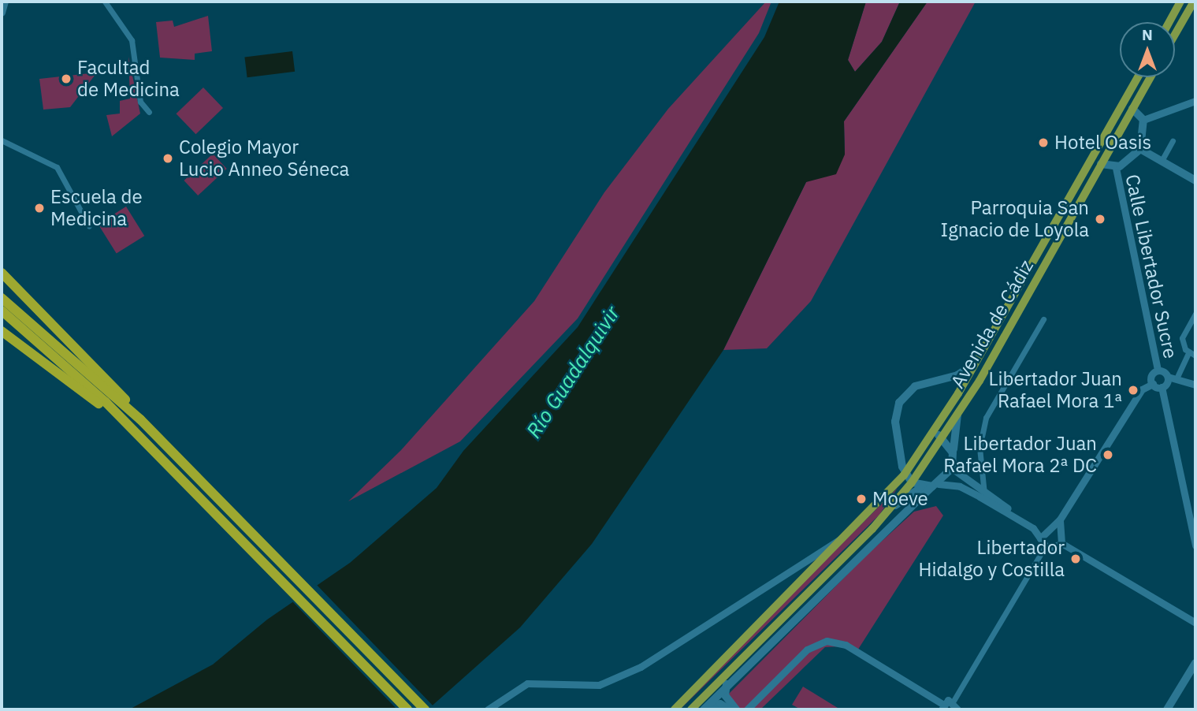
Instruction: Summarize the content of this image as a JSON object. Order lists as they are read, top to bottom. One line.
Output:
{"streets":{"main road":["Avenida de Cádiz"],"street":["Calle Libertador Sucre"]},"water":["Río Guadalquivir"],"places":["Facultad de Medicina","Hotel Oasis","Colegio Mayor Lucio Anneo Séneca","Escuela de Medicina","Parroquia San Ignacio de Loyola","Libertador Juan Rafael Mora 1ª","Libertador Juan Rafael Mora 2ª DC","Moeve","Libertador Hidalgo y Costilla"],"north":"top"}
